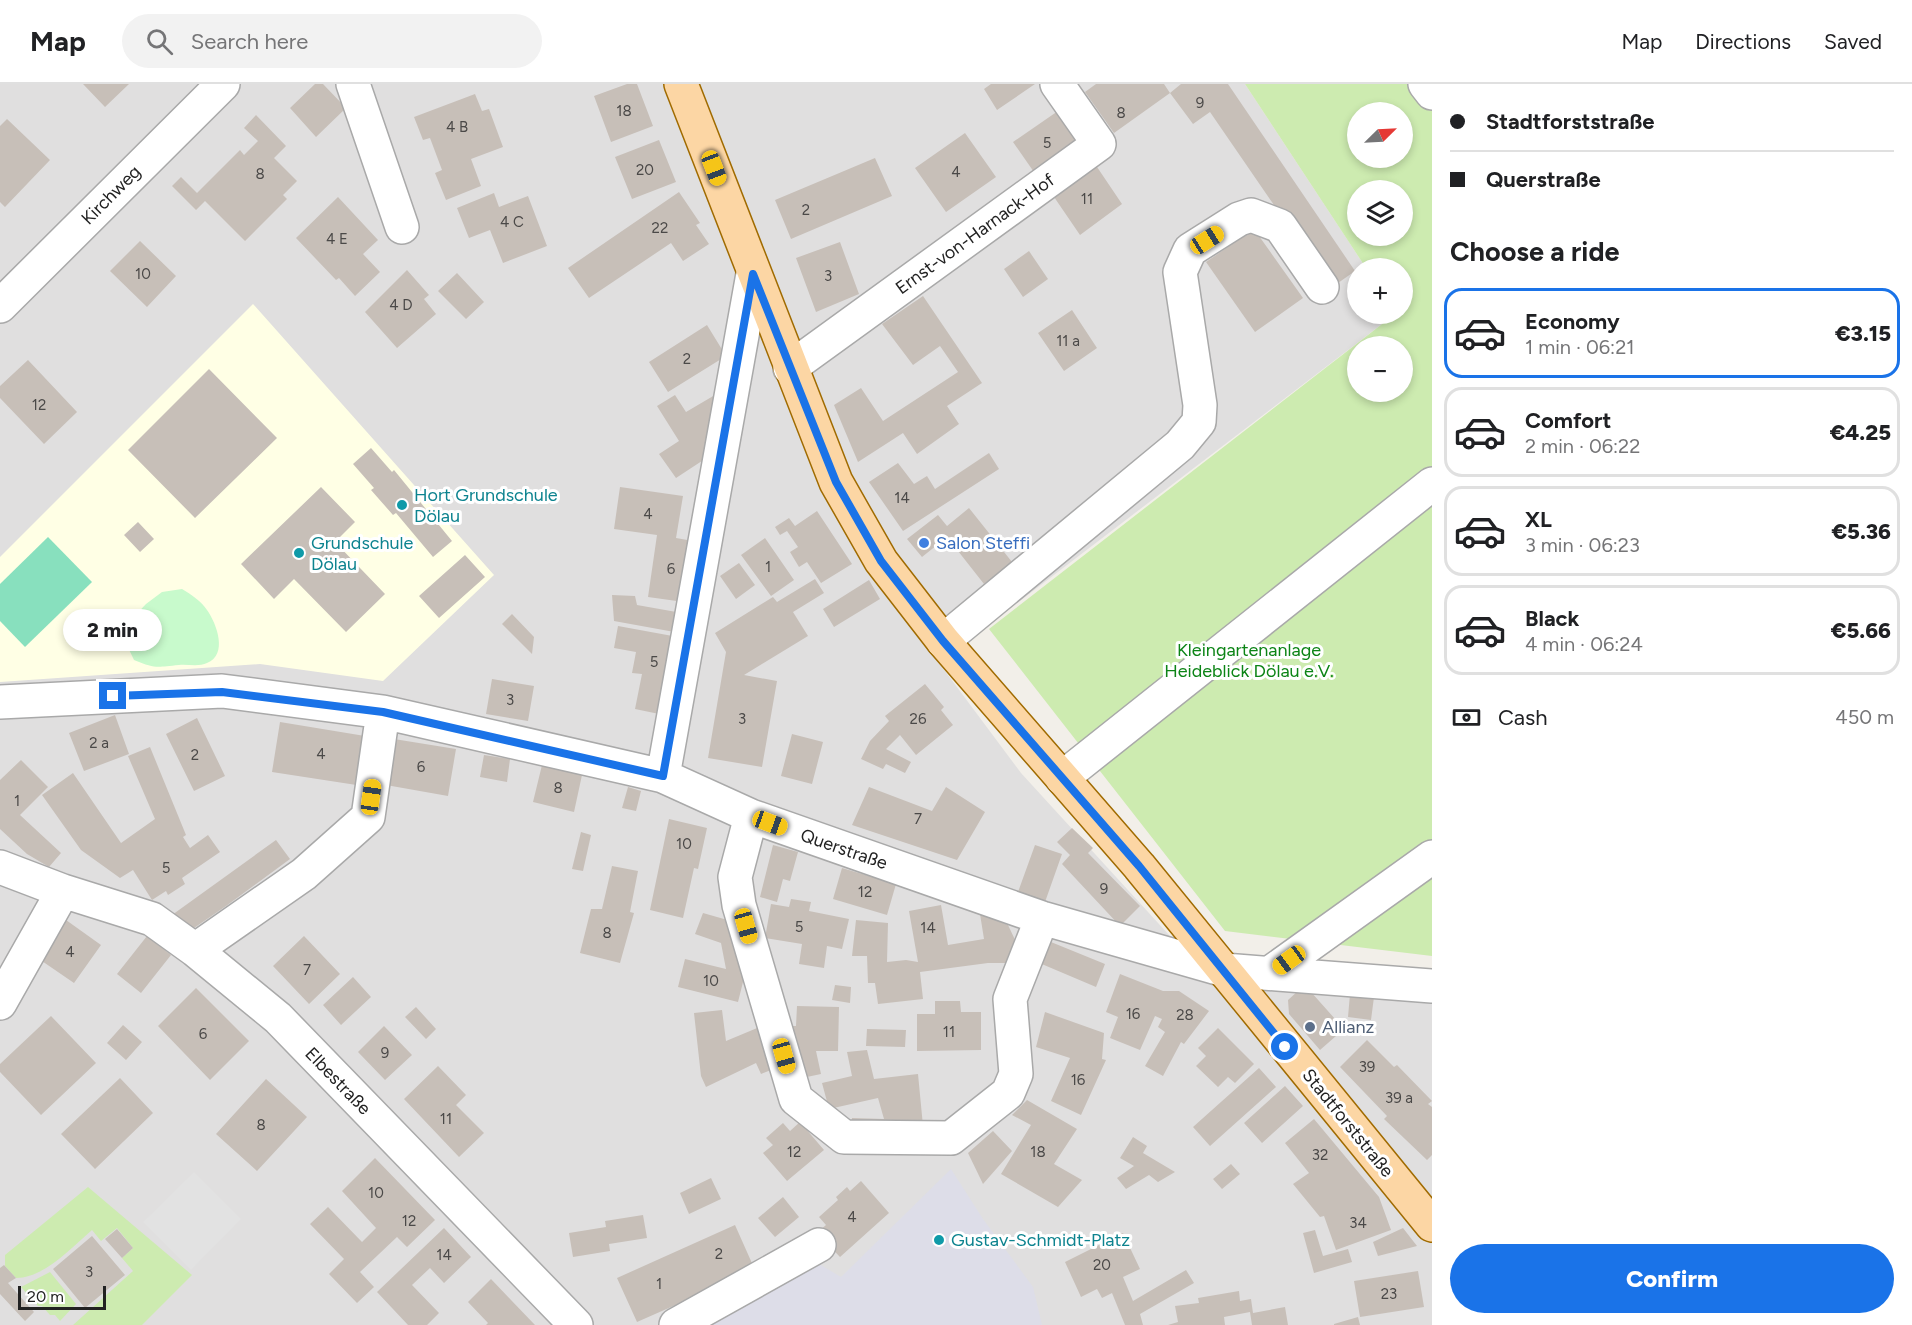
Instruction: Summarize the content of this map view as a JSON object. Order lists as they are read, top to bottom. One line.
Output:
{"streets":{"main road":["Stadtforststraße"],"street":["Kirchweg","Ernst-von-Harnack-Hof","Querstraße","Elbestraße"]},"crossings":[["Ernst-von-Harnack-Hof","Stadtforststraße"],["Querstraße","Stadtforststraße"]],"parks":["Kleingartenanlage Heideblick Dölau e.V."],"places":["Hort Grundschule Dölau","Salon Steffi","Grundschule Dölau","Allianz","Gustav-Schmidt-Platz"],"house_numbers":["9","18","8","4 B","5","20","4","8","11","2","4 C","22","4 E","10","3","4 D","11 a","2","12","14","4","1","6","5","3","3","26","2 a","4","2","6","8","1","7","10","5","9","12","5","14","8","4","7","10","16","28","11","6","9","39","16","39 a","11","8","12","18","32","10","4","12","34","2","14","20","3","1","23"],"scale_bar":"20 m","north":"top right","page":{"header":"Map","search":"Search here","nav":["Map","Directions","Saved"],"banner":["Stadtforststraße","Querstraße"],"map_buttons":["+","−"],"heading":"Choose a ride","list":[{"name":"Economy","note":"1 min · 06:21","value":"€3.15"},{"name":"Comfort","note":"2 min · 06:22","value":"€4.25"},{"name":"XL","note":"3 min · 06:23","value":"€5.36"},{"name":"Black","note":"4 min · 06:24","value":"€5.66"}],"bubble":"2 min","pay":["Cash","450 m"],"buttons":"Confirm","scale":"20 m"}}
